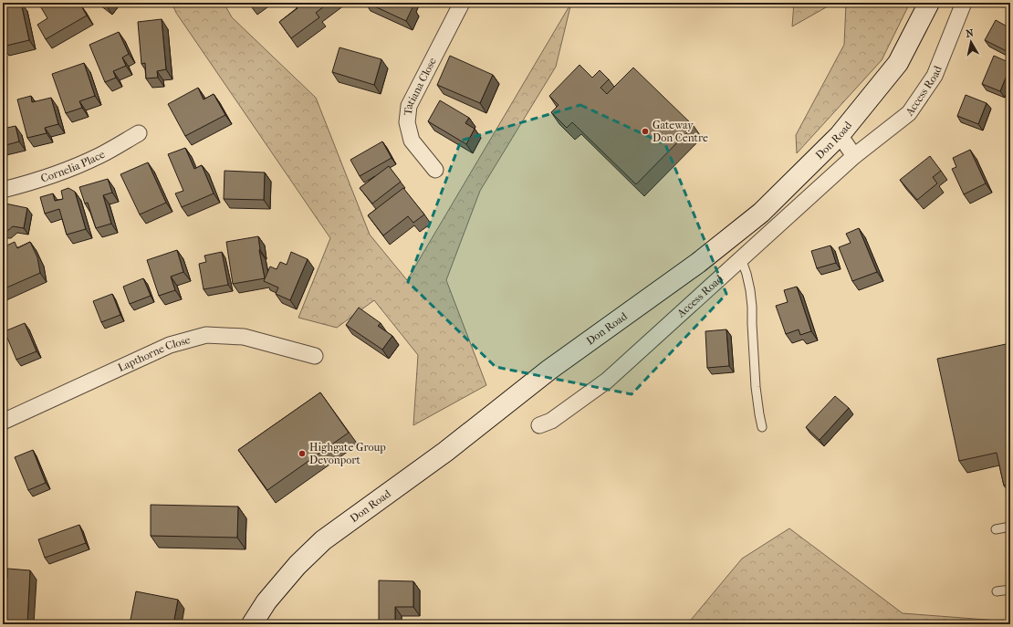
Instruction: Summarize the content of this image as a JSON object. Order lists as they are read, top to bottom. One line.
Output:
{"streets":{"main road":["Don Road"],"street":["Tatiana Close","Access Road","Cornelia Place","Lapthorne Close"]},"places":["Gateway Don Centre","Highgate Group Devonport"],"north":"top"}
